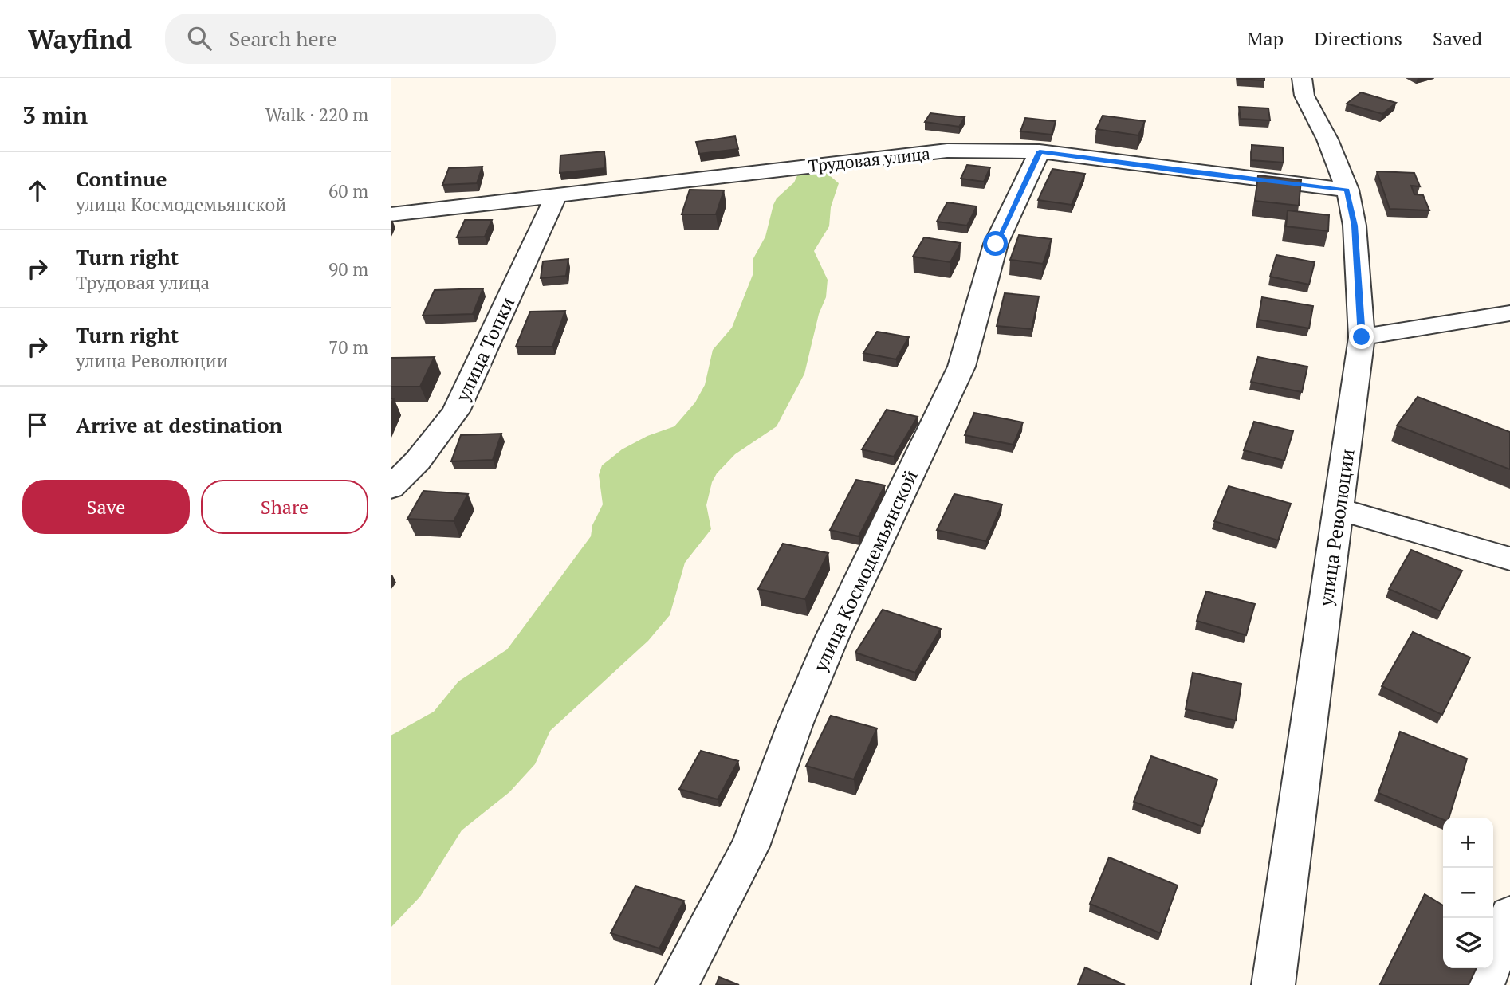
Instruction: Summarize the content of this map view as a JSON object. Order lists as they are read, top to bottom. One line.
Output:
{"streets":{"street":["Трудовая улица","улица Топки","улица Революции","улица Космодемьянской"]},"crossings":[["Трудовая улица","улица Топки"],["Трудовая улица","улица Революции"],["Трудовая улица","улица Космодемьянской"]],"page":{"header":"Wayfind","search":"Search here","nav":["Map","Directions","Saved"],"heading":["3 min","Walk · 220 m"],"list":[["Continue","улица Космодемьянской","60 m"],["Turn right","Трудовая улица","90 m"],["Turn right","улица Революции","70 m"],"Arrive at destination"],"buttons":["Save","Share"],"map_buttons":["+","−"]}}
